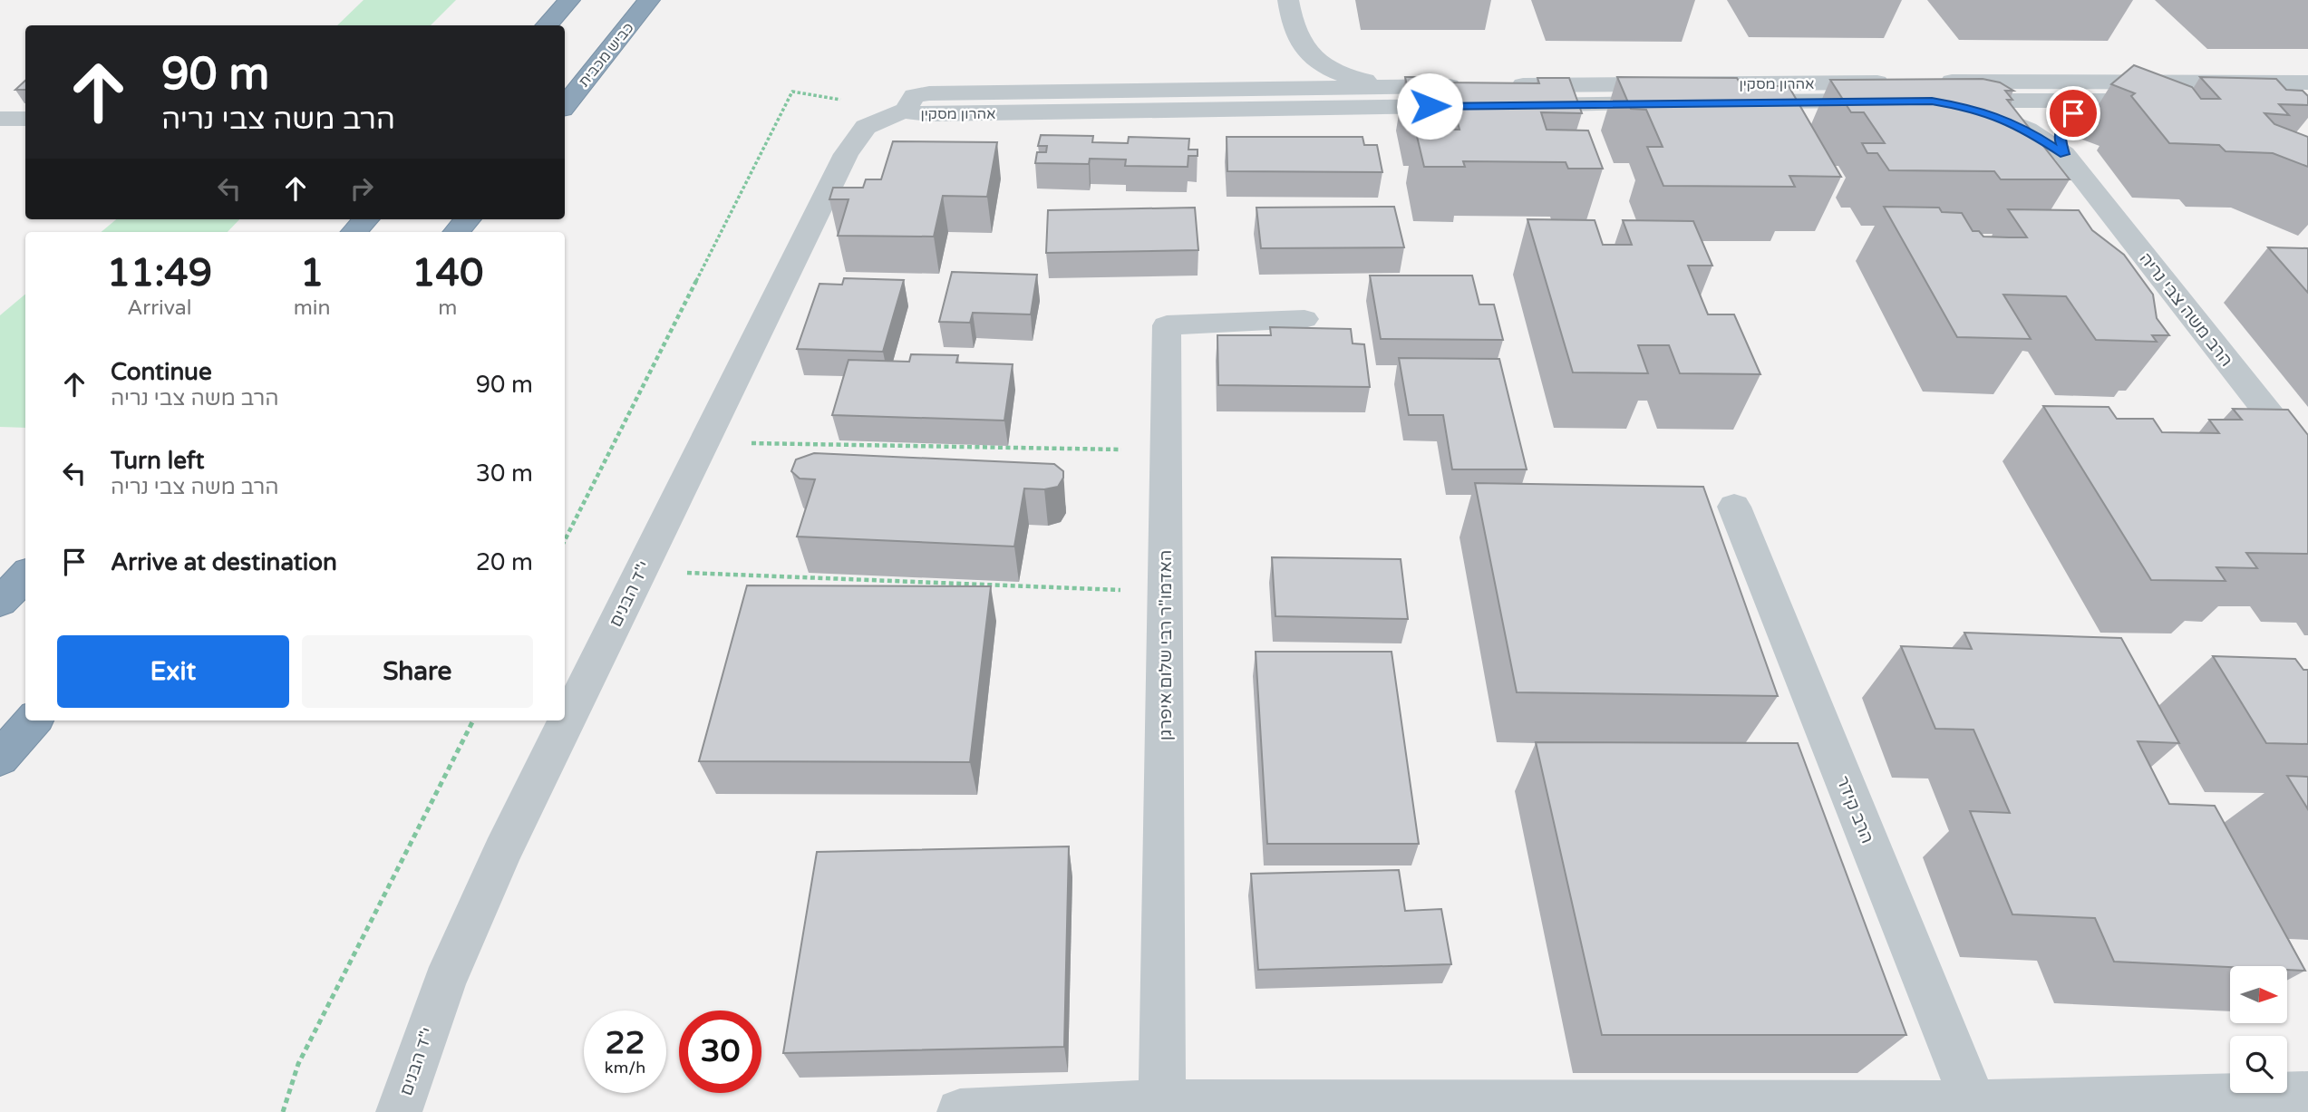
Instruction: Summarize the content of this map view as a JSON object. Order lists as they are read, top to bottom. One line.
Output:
{"streets":{"highway":["כביש מכבית"],"street":["אהרון מסקין","הרב משה צבי נריה","י\"ד הבנים","האדמו\"ר רבי שלום איפרגן","הרב קידר"]},"crossings":[["אהרון מסקין","י\"ד הבנים"]],"north":"right","page":{"turn":["90 m","הרב משה צבי נריה"],"eta":["11:49","Arrival","1","min","140","m"],"list":[{"name":"Continue","note":"הרב משה צבי נריה","value":"90 m"},{"name":"Turn left","note":"הרב משה צבי נריה","value":"30 m"},{"name":"Arrive at destination","value":"20 m"}],"buttons":["Exit","Share"],"speed":"22 km/h","limit":"30"}}
